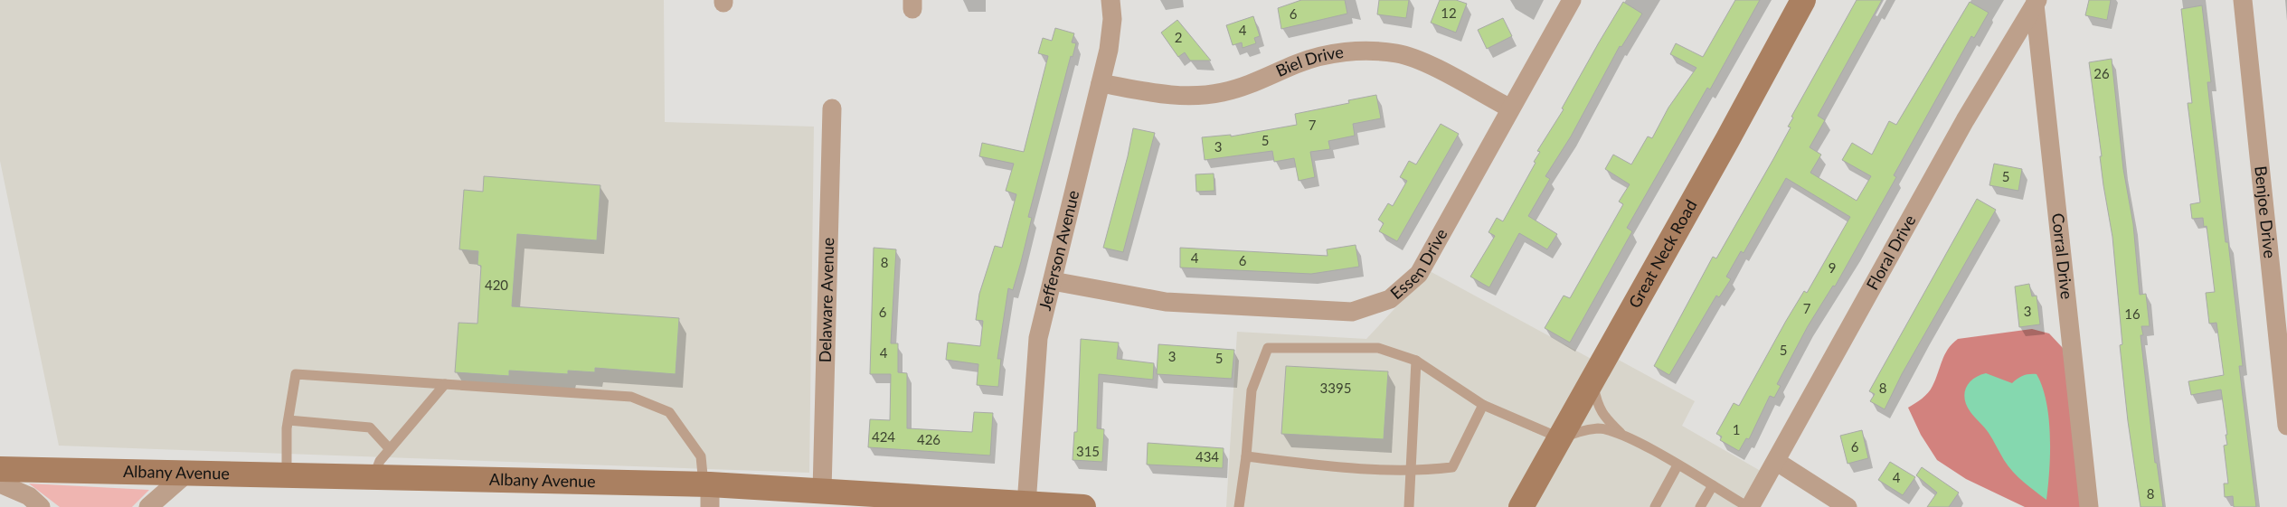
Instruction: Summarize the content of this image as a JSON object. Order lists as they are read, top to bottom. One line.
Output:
{"streets":{"street":["Biel Drive","Benjoe Drive","Jefferson Avenue","Floral Drive","Great Neck Road","Corral Drive","Essen Drive","Delaware Avenue","Albany Avenue"]},"crossings":[["Biel Drive","Jefferson Avenue"],["Biel Drive","Essen Drive"],["Jefferson Avenue","Essen Drive"],["Jefferson Avenue","Albany Avenue"],["Floral Drive","Corral Drive"],["Delaware Avenue","Albany Avenue"]],"house_numbers":["12","6","4","2","26","7","5","3","5","4","6","8","9","420","7","3","6","16","5","4","3","5","3395","8","1","424","426","6","315","434","4","8"]}
